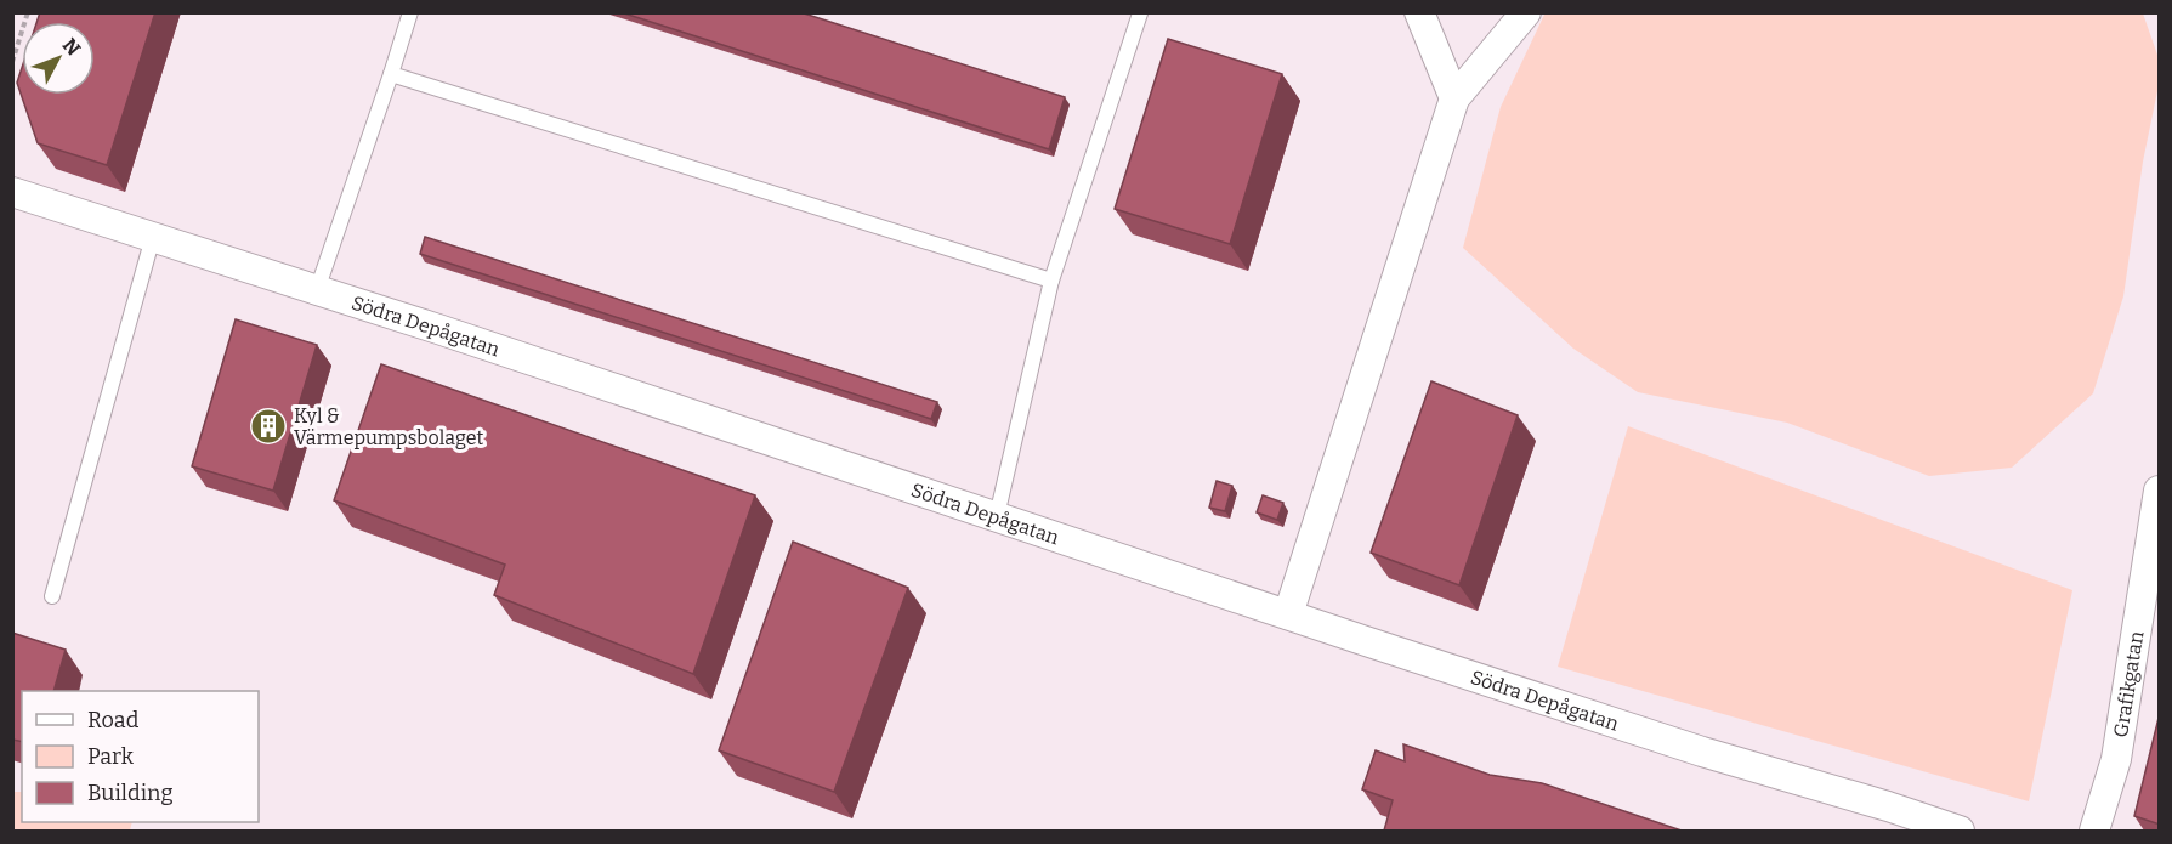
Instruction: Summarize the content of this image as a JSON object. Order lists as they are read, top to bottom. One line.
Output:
{"streets":{"street":["Södra Depågatan","Grafikgatan"]},"places":{"building":["Kyl & Värmepumpsbolaget"]},"legend":["Road","Park","Building"],"north":"top right"}
